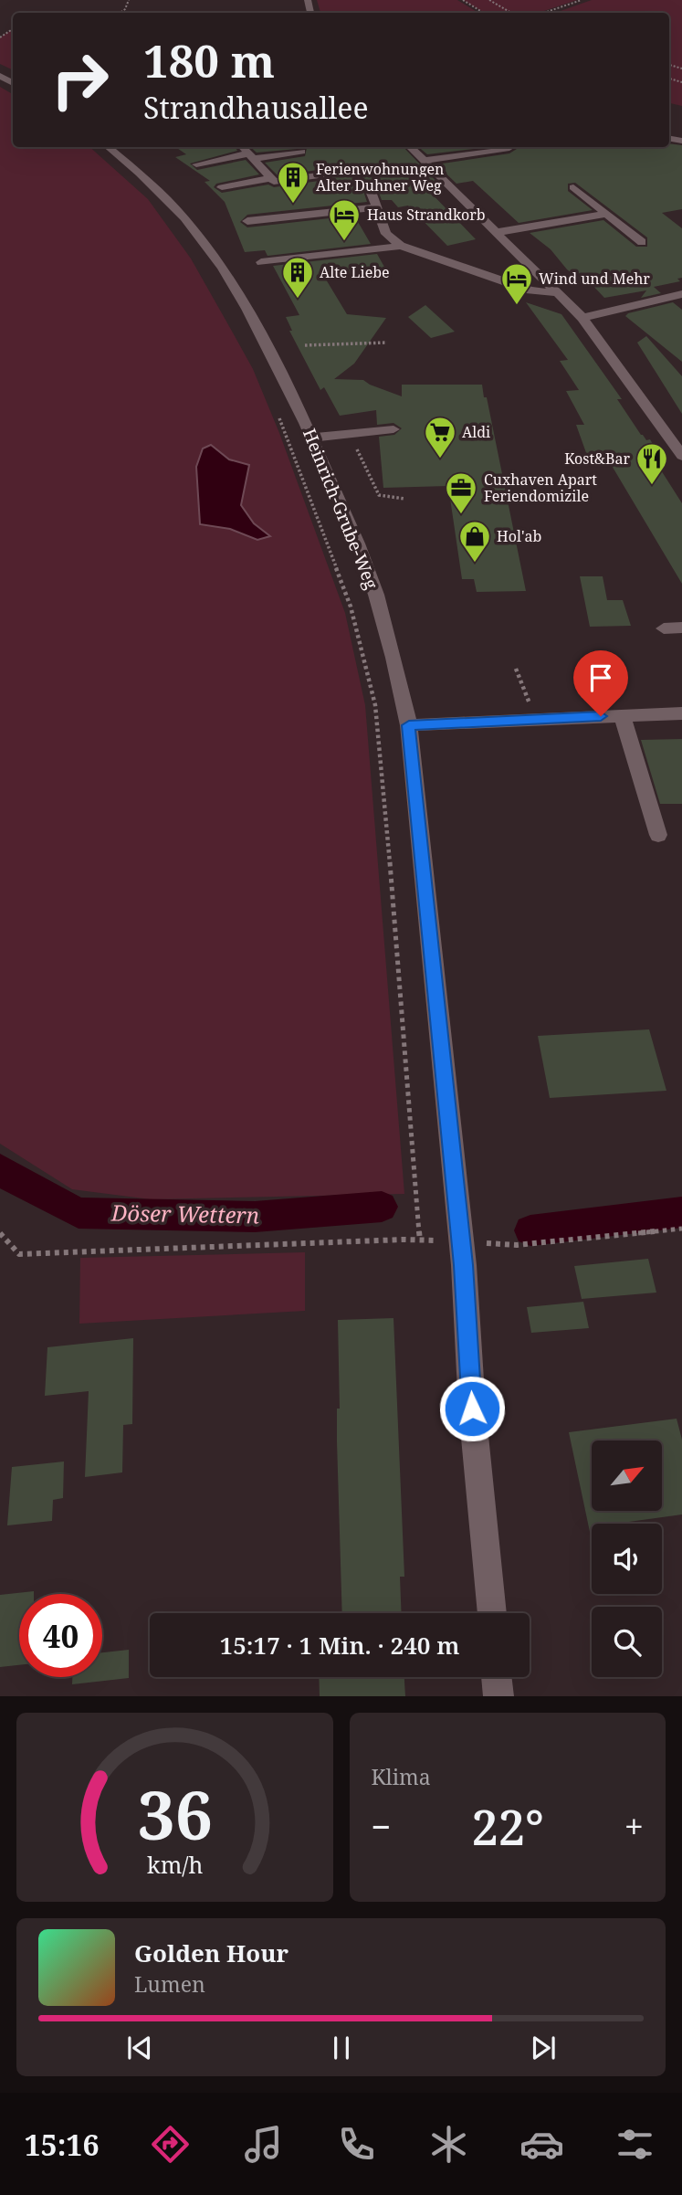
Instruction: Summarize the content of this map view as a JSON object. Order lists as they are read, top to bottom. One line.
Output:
{"streets":{"street":["Heinrich-Grube-Weg"]},"water":["Döser Wettern"],"places":{"building":["Ferienwohnungen Alter Duhner Weg","Alte Liebe"],"hotel":["Haus Strandkorb","Wind und Mehr"],"supermarket":["Aldi"],"restaurant":["Kost&Bar"],"office":["Cuxhaven Apart Feriendomizile"],"shop":["Hol'ab"]},"north":"top right","page":{"turn":["180 m","Strandhausallee"],"limit":"40","trip":"15:17 · 1 Min. · 240 m","tile":"Klima","heat":["−","22°","+"],"song":["Golden Hour","Lumen"],"tabs":"15:16","gauge":["36","km/h"]}}
